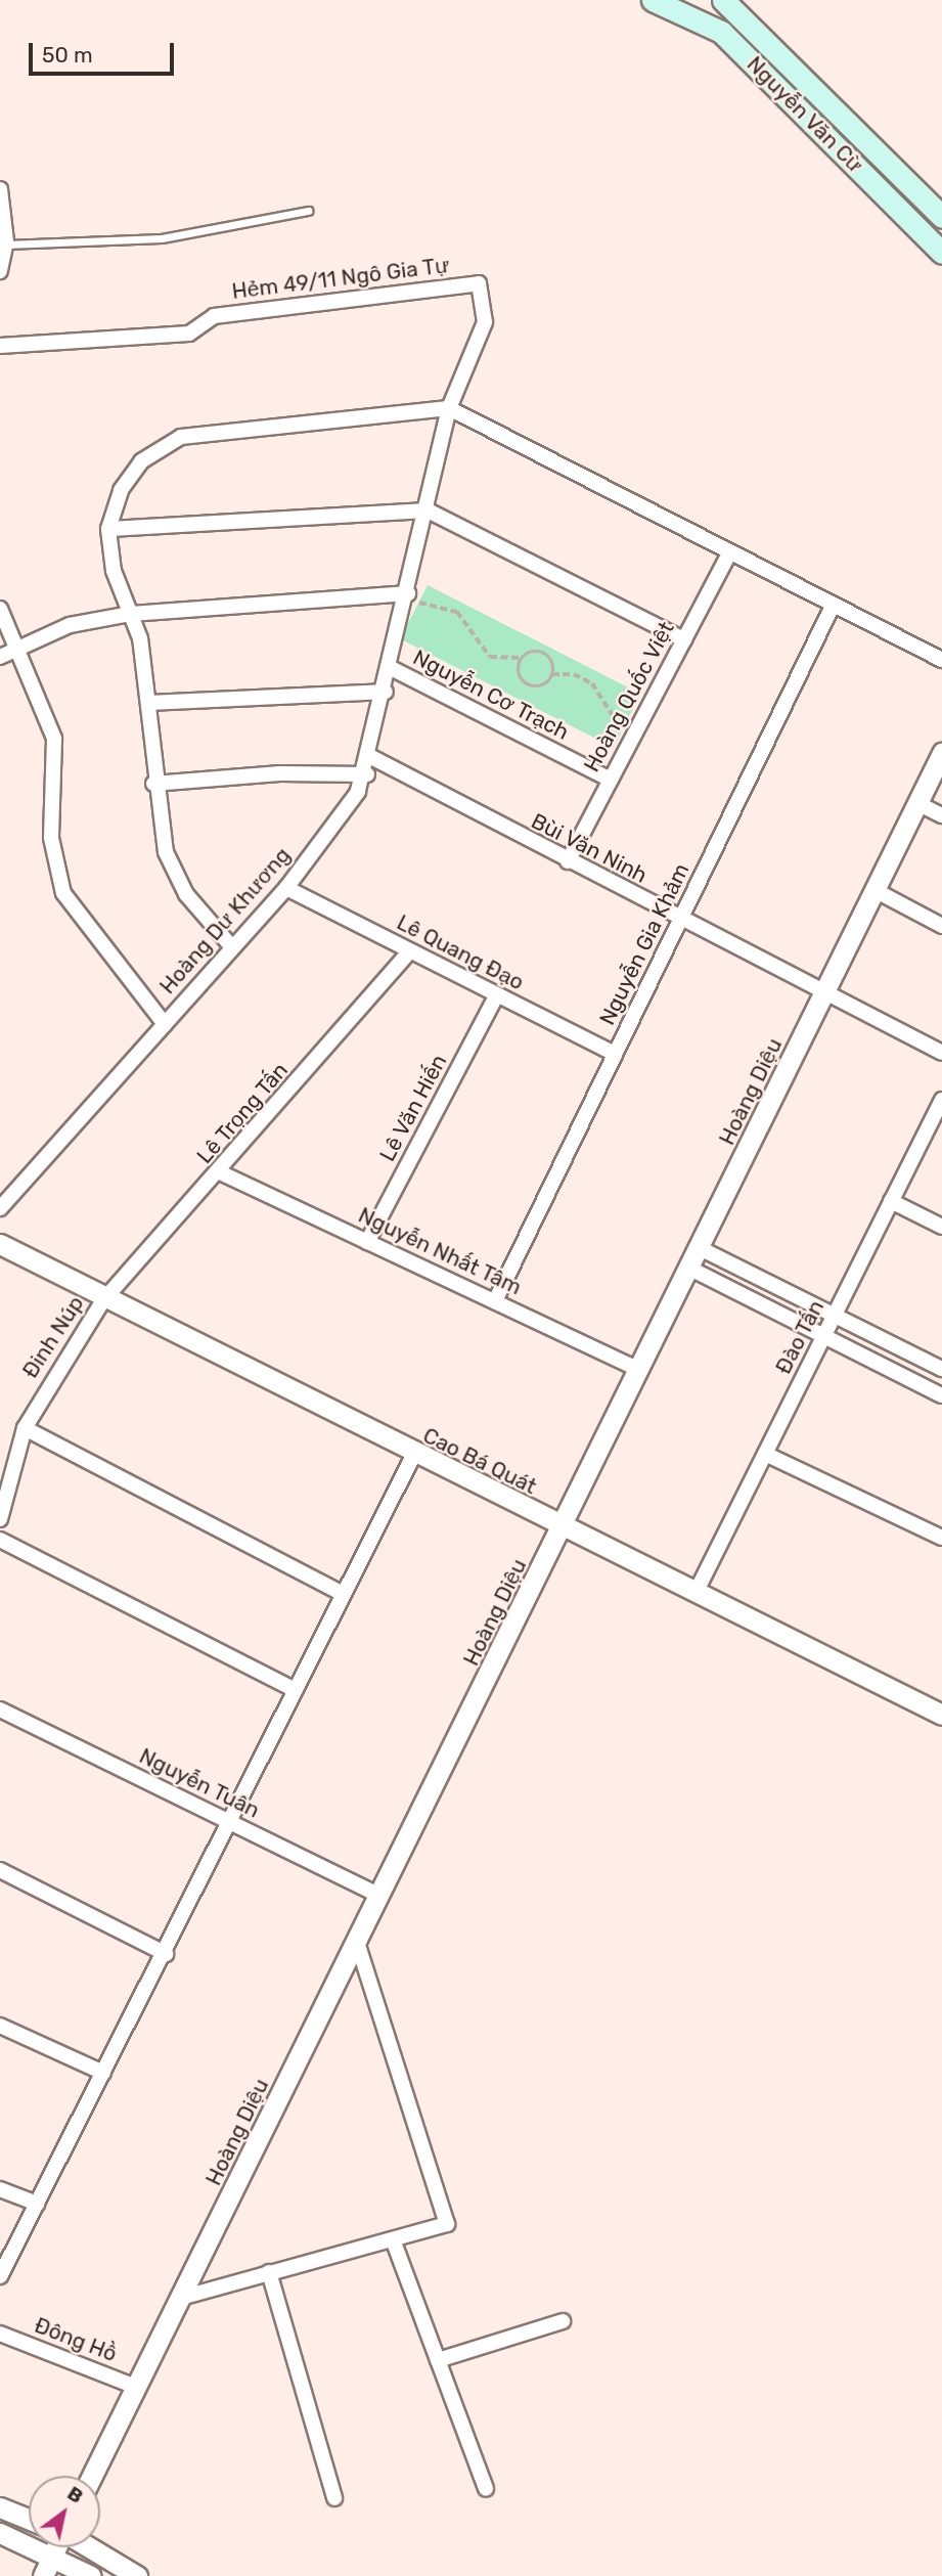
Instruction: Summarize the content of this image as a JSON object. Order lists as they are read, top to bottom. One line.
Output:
{"streets":{"main road":["Nguyễn Văn Cừ"],"street":["Hẻm 49/11 Ngô Gia Tự","Nguyễn Cơ Trạch","Hoàng Quốc Việt","Bùi Văn Ninh","Hoàng Dư Khương","Nguyễn Gia Khảm","Lê Quang Đạo","Hoàng Diệu","Lê Văn Hiến","Lê Trọng Tấn","Nguyễn Nhất Tâm","Đinh Núp","Đào Tấn","Cao Bá Quát","Nguyễn Tuân","Đông Hồ"]},"crossings":[["Hẻm 49/11 Ngô Gia Tự","Hoàng Dư Khương"],["Nguyễn Cơ Trạch","Hoàng Quốc Việt"],["Nguyễn Cơ Trạch","Hoàng Dư Khương"],["Hoàng Quốc Việt","Bùi Văn Ninh"],["Bùi Văn Ninh","Hoàng Dư Khương"],["Bùi Văn Ninh","Nguyễn Gia Khảm"],["Bùi Văn Ninh","Hoàng Diệu"],["Hoàng Dư Khương","Lê Quang Đạo"],["Nguyễn Gia Khảm","Lê Quang Đạo"],["Nguyễn Gia Khảm","Nguyễn Nhất Tâm"],["Lê Quang Đạo","Lê Văn Hiến"],["Lê Quang Đạo","Lê Trọng Tấn"],["Hoàng Diệu","Nguyễn Nhất Tâm"],["Hoàng Diệu","Cao Bá Quát"],["Hoàng Diệu","Nguyễn Tuân"],["Hoàng Diệu","Đông Hồ"],["Lê Văn Hiến","Nguyễn Nhất Tâm"],["Lê Trọng Tấn","Nguyễn Nhất Tâm"],["Lê Trọng Tấn","Đinh Núp"],["Lê Trọng Tấn","Cao Bá Quát"],["Đinh Núp","Cao Bá Quát"],["Đào Tấn","Cao Bá Quát"]],"scale_bar":"50 m","north":"top right"}
